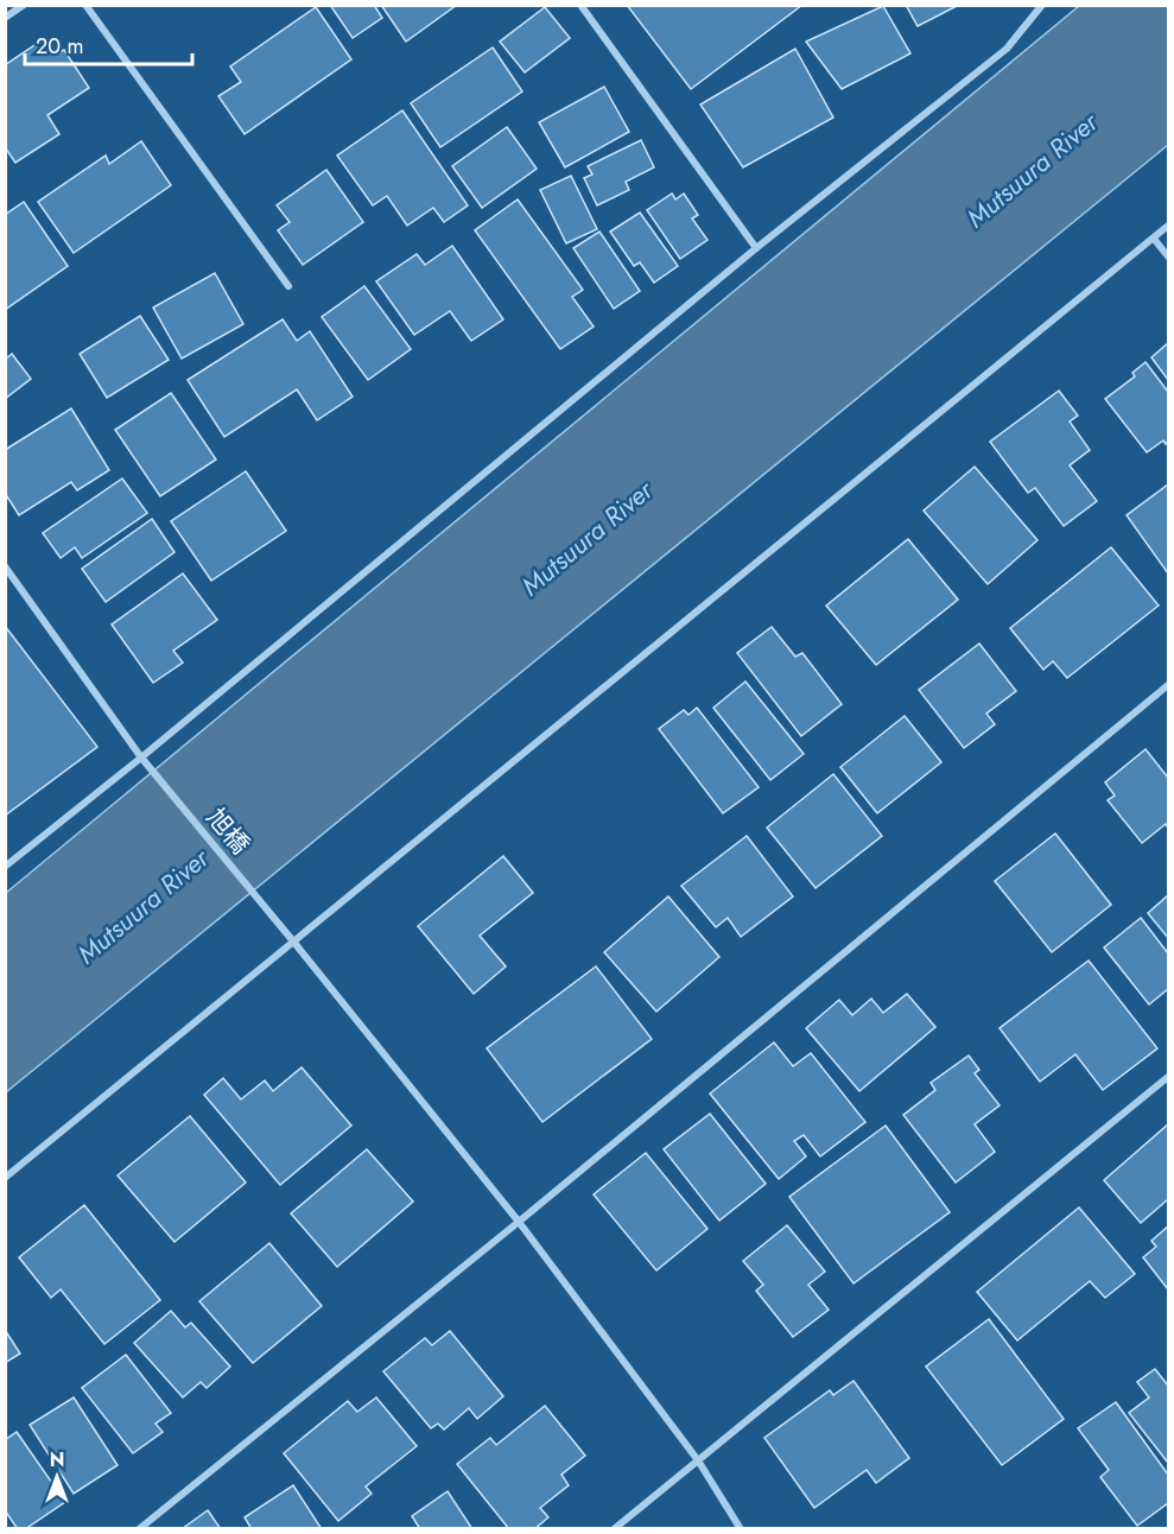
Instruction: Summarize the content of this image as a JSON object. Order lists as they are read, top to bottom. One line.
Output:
{"streets":{"street":["旭橋"]},"water":["Mutsuura River"],"scale_bar":"20 m","north":"top"}
